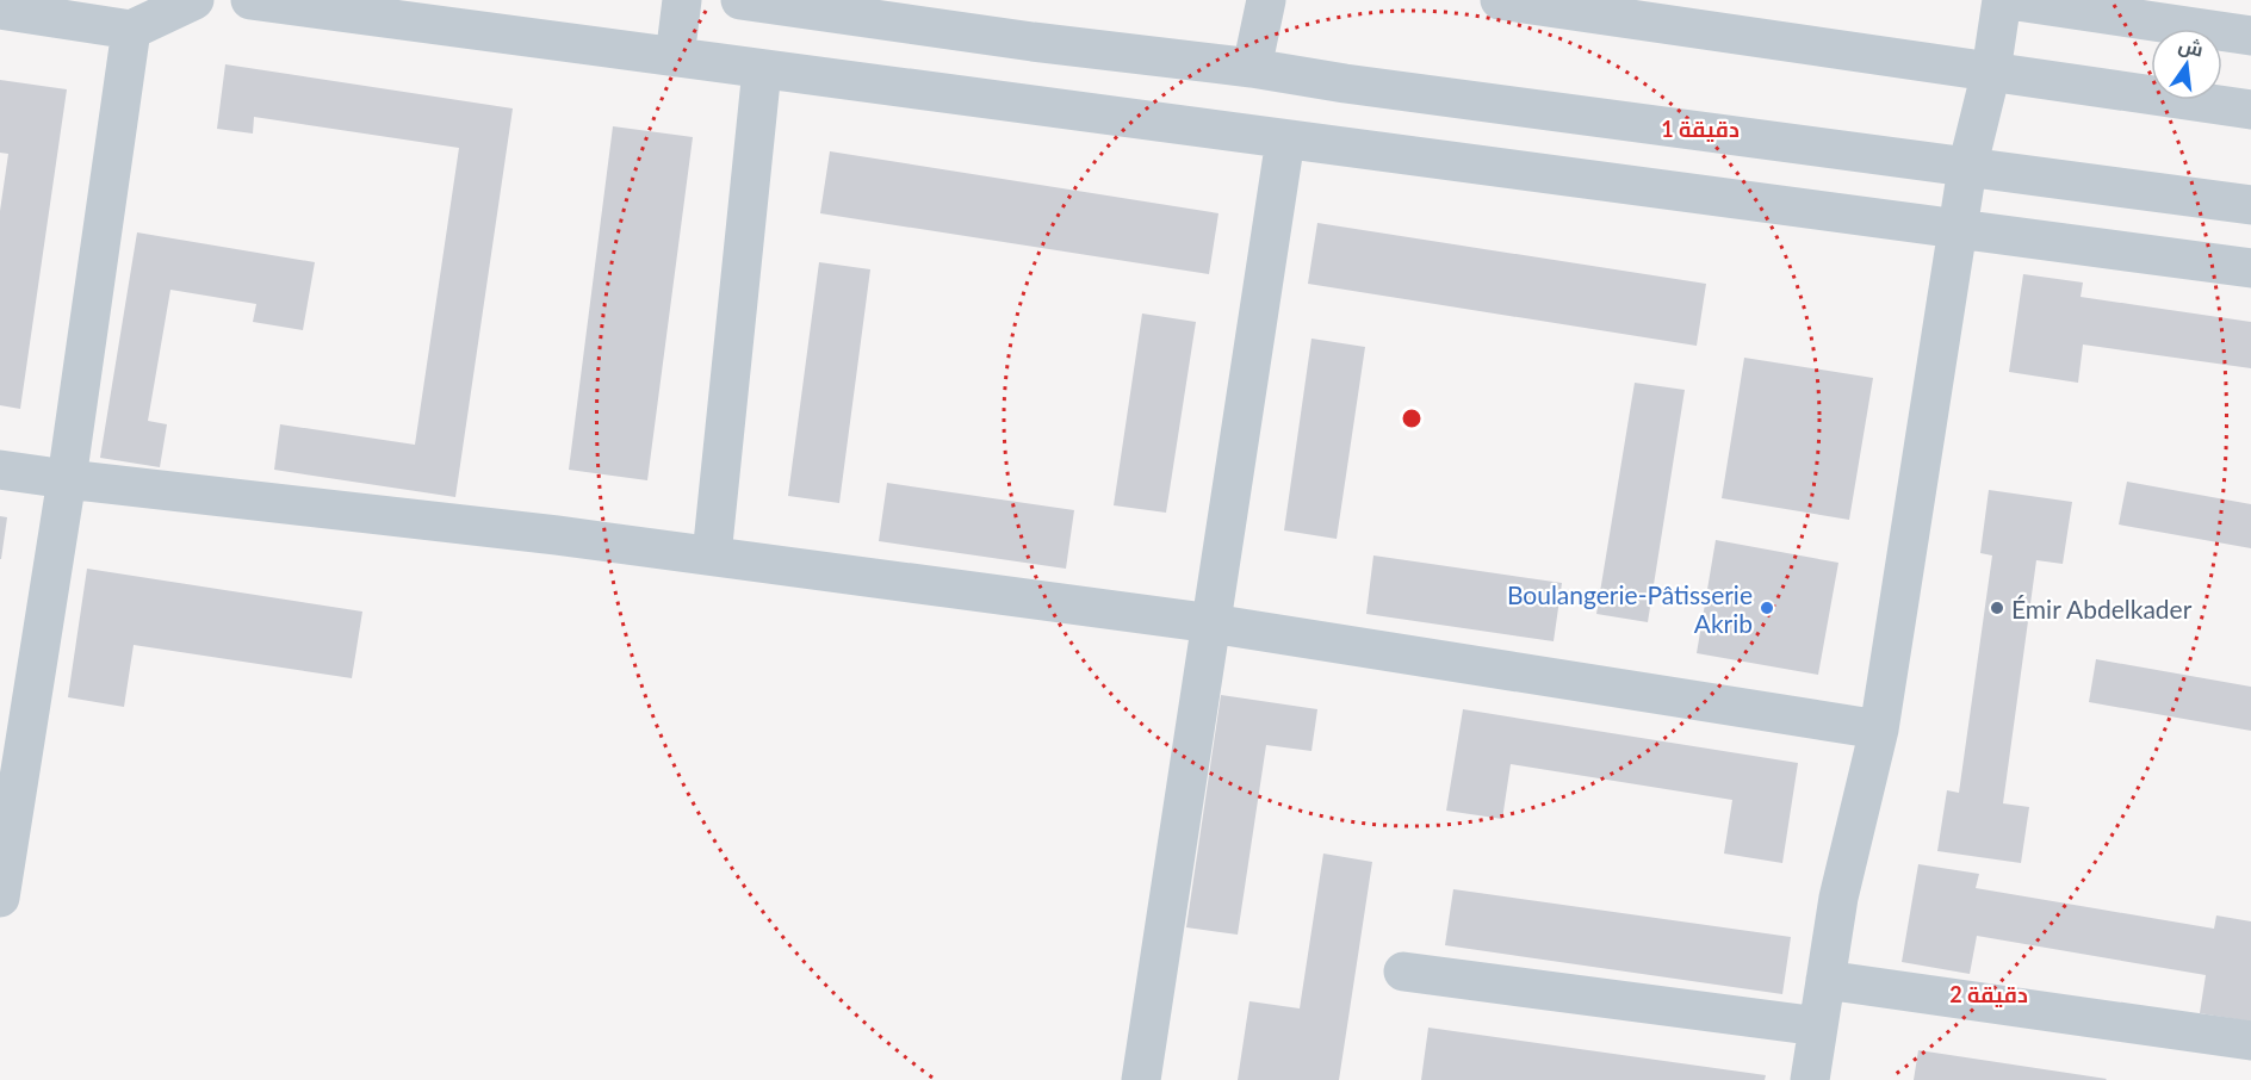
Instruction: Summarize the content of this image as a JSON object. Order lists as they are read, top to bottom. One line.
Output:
{"places":["Boulangerie-Pâtisserie Akrib","Émir Abdelkader"],"north":"top","rings":["1 دقيقة","2 دقيقة"]}
